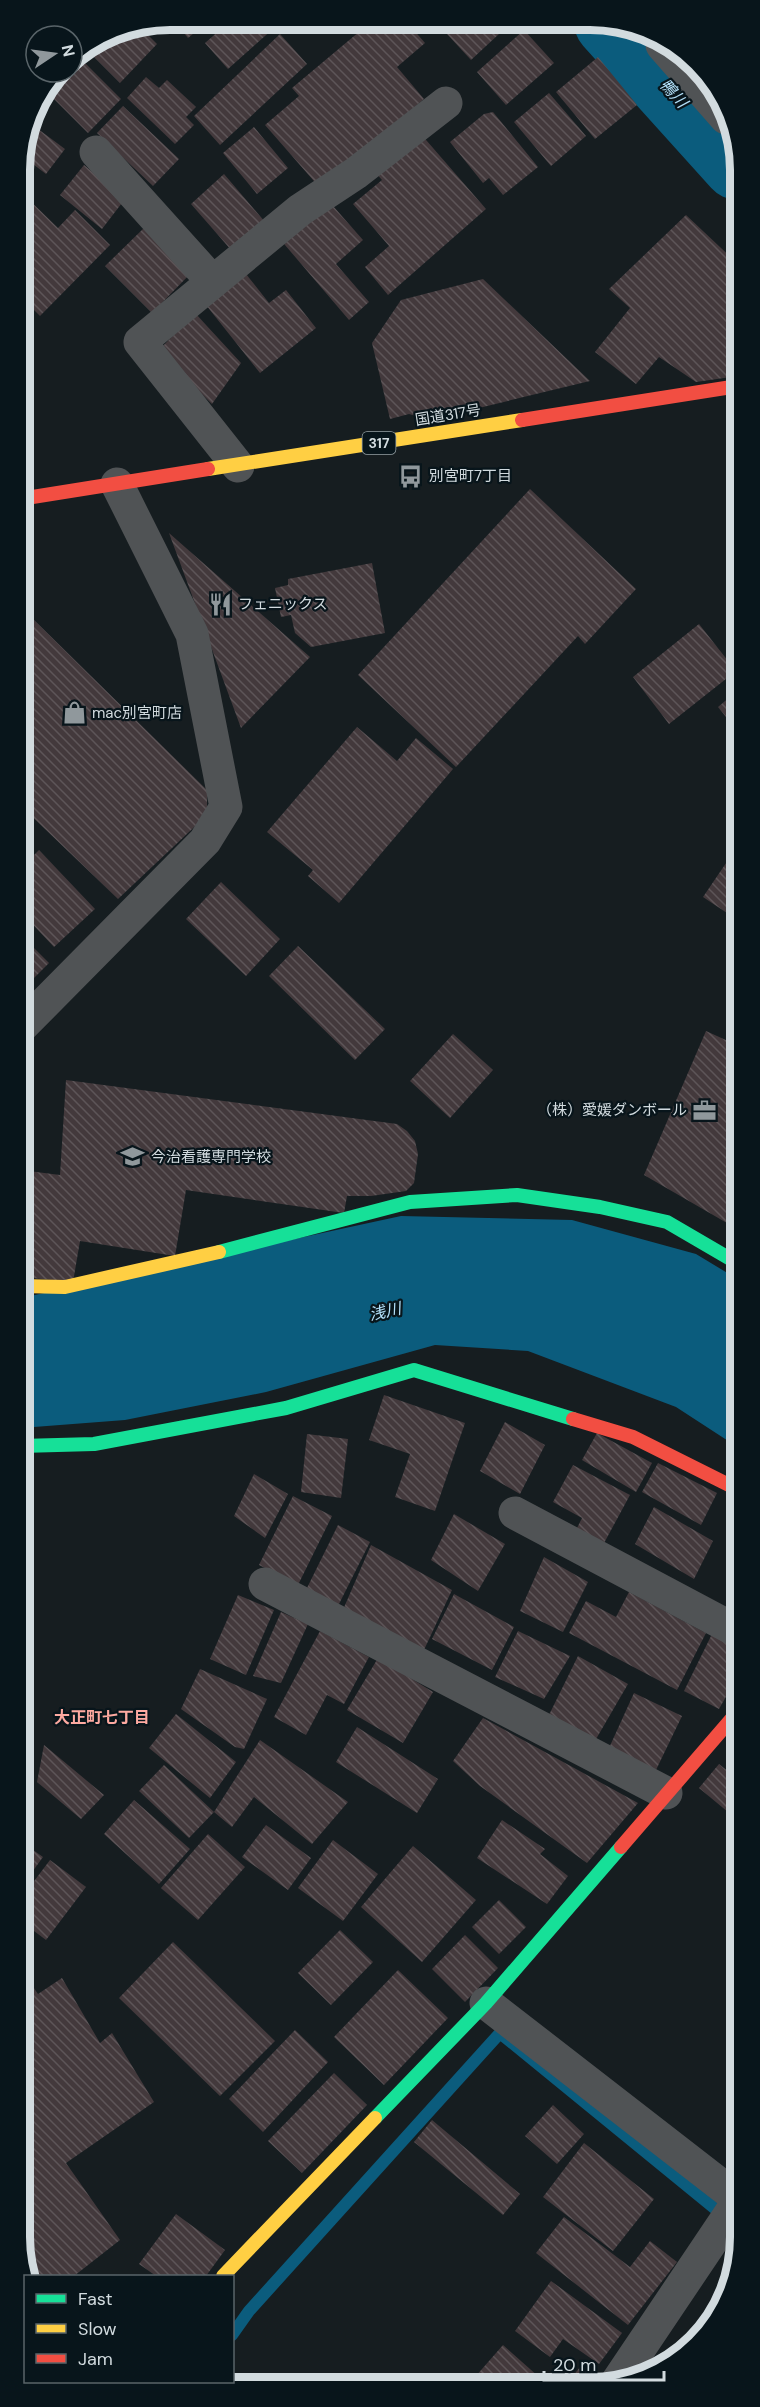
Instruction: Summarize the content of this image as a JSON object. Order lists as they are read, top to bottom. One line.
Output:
{"streets":{"main road":["国道317号","317"]},"districts":["大正町七丁目"],"water":["鴨川","浅川"],"places":{"bus stop":["別宮町7丁目"],"restaurant":["フェニックス"],"shop":["mac別宮町店"],"office":["（株）愛媛ダンボール"],"school or university":["今治看護専門学校"]},"legend":["Fast","Slow","Jam"],"scale_bar":"20 m","north":"right"}
